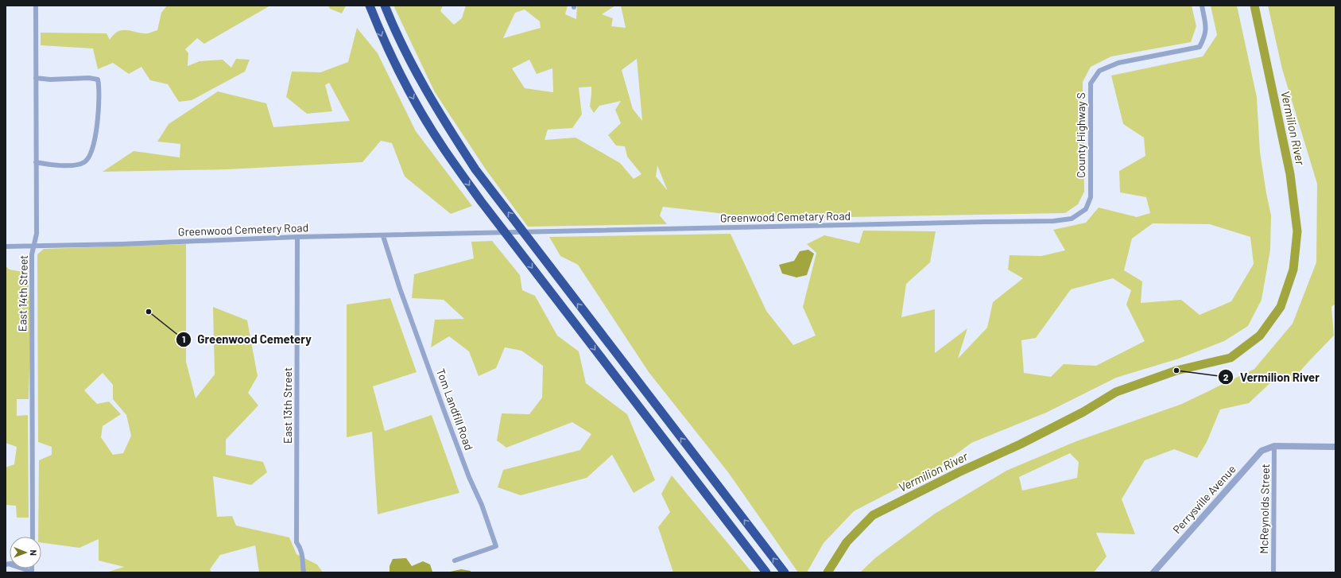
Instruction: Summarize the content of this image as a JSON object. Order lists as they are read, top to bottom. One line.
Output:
{"streets":{"street":["County Highway S","Greenwood Cemetary Road","Greenwood Cemetery Road","East 14th Street","East 13th Street","Tom Landfill Road","Perrysville Avenue","McReynolds Street"]},"crossings":[["County Highway S","Greenwood Cemetary Road"],["Greenwood Cemetary Road","Greenwood Cemetery Road"],["Greenwood Cemetery Road","East 14th Street"],["Greenwood Cemetery Road","East 13th Street"],["Greenwood Cemetery Road","Tom Landfill Road"],["Perrysville Avenue","McReynolds Street"]],"water":["Vermilion River"],"places":["Greenwood Cemetery","Vermilion River"],"north":"right"}
